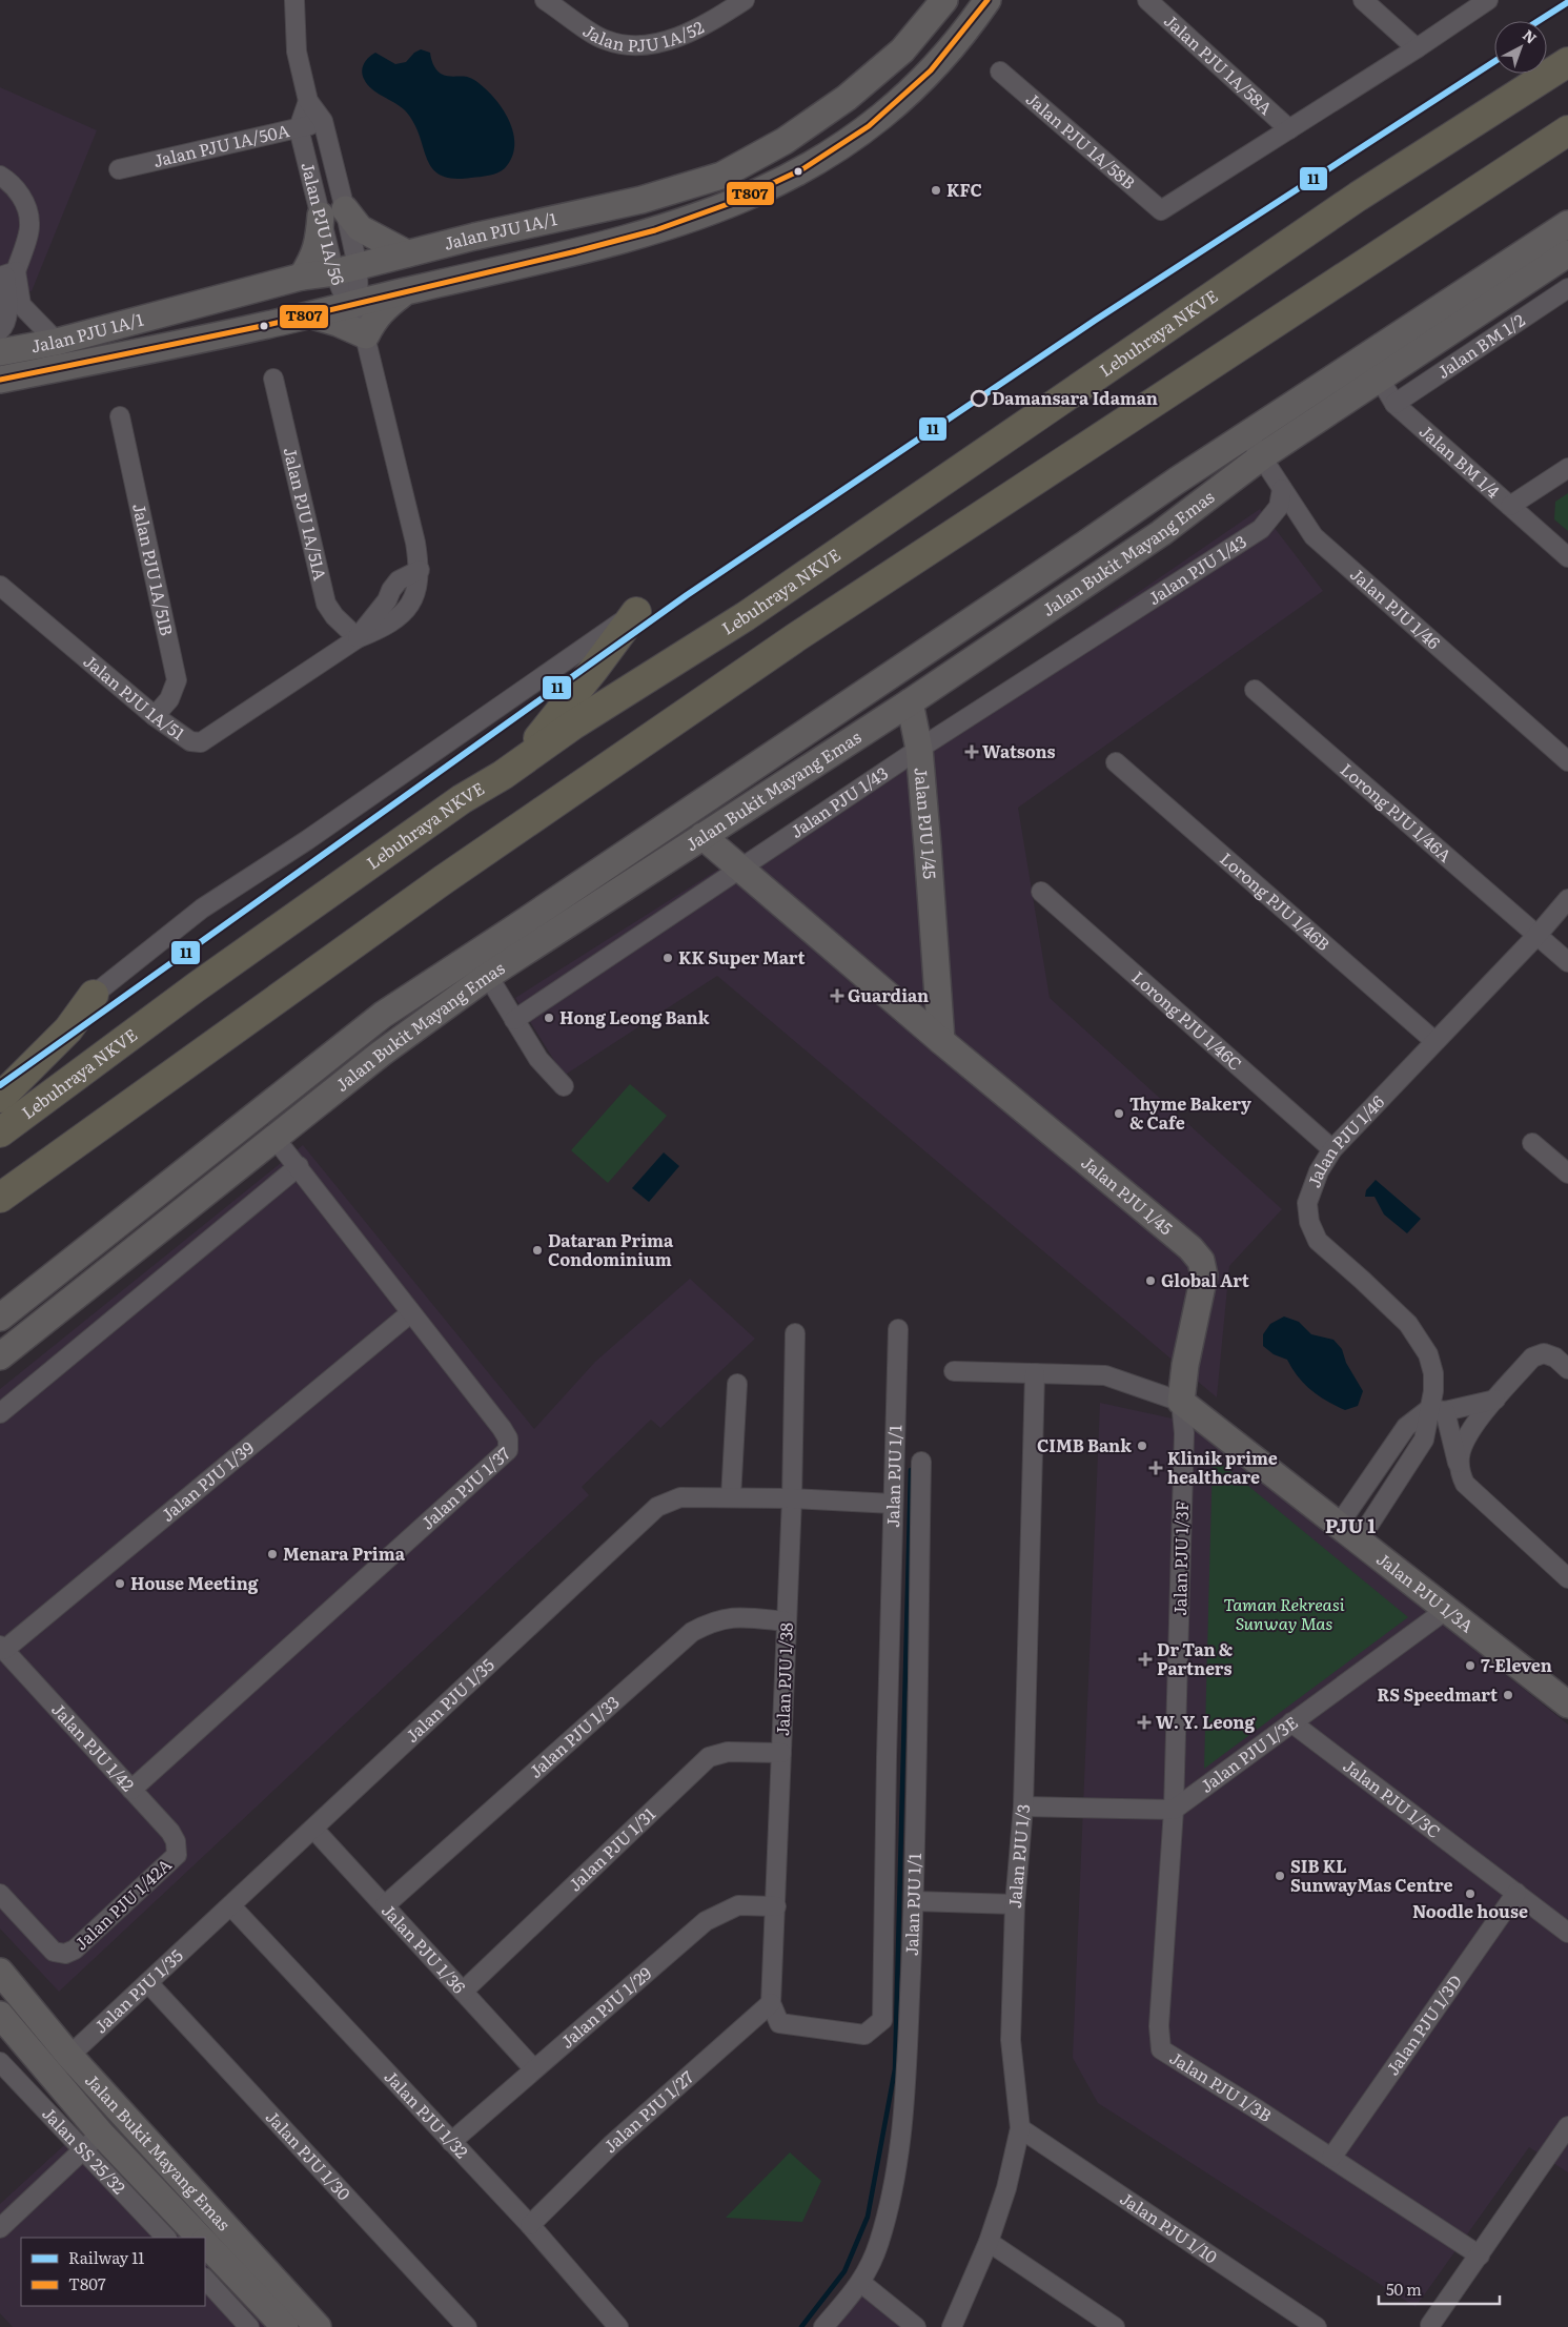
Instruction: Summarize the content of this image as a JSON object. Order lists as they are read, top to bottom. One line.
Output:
{"streets":{"highway":["Lebuhraya NKVE"],"main road":["Jalan PJU 1A/1","Jalan Bukit Mayang Emas","Jalan PJU 1/45","Jalan PJU 1/3A"],"street":["Jalan PJU 1A/52","Jalan PJU 1A/58A","Jalan PJU 1A/58B","Jalan PJU 1A/50A","Jalan PJU 1A/56","Jalan BM 1/2","Jalan BM 1/4","Jalan PJU 1A/51A","Jalan PJU 1A/51B","Jalan PJU 1/43","Jalan PJU 1/46","Jalan PJU 1A/51","Lorong PJU 1/46A","Lorong PJU 1/46B","Lorong PJU 1/46C","Jalan PJU 1/1","Jalan PJU 1/39","Jalan PJU 1/37","Jalan PJU 1/3F","Jalan PJU 1/38","Jalan PJU 1/35","Jalan PJU 1/33","Jalan PJU 1/42","Jalan PJU 1/3E","Jalan PJU 1/3C","Jalan PJU 1/31","Jalan PJU 1/3","Jalan PJU 1/42A","Jalan PJU 1/36","Jalan PJU 1/29","Jalan PJU 1/3D","Jalan PJU 1/3B","Jalan PJU 1/27","Jalan PJU 1/32","Jalan SS 25/32","Jalan PJU 1/30","Jalan PJU 1/10"]},"crossings":[["Jalan PJU 1A/58A","Jalan PJU 1A/58B"],["Jalan PJU 1A/50A","Jalan PJU 1A/56"],["Jalan PJU 1A/56","Jalan PJU 1A/1"],["Jalan PJU 1A/56","Jalan PJU 1A/51"],["Jalan BM 1/2","Jalan BM 1/4"],["Jalan BM 1/4","Jalan Bukit Mayang Emas"],["Jalan PJU 1A/51A","Jalan PJU 1A/51"],["Jalan Bukit Mayang Emas","Jalan PJU 1/46"],["Jalan Bukit Mayang Emas","Jalan PJU 1/45"],["Jalan Bukit Mayang Emas","Jalan PJU 1/37"],["Jalan Bukit Mayang Emas","Jalan PJU 1/35"],["Jalan Bukit Mayang Emas","Jalan SS 25/32"],["Jalan PJU 1A/51B","Jalan PJU 1A/51"],["Jalan PJU 1/43","Jalan PJU 1/46"],["Jalan PJU 1/43","Jalan PJU 1/45"],["Jalan PJU 1/46","Lorong PJU 1/46A"],["Jalan PJU 1/46","Lorong PJU 1/46B"],["Jalan PJU 1/46","Lorong PJU 1/46C"],["Jalan PJU 1/46","Jalan PJU 1/3A"],["Jalan PJU 1/45","Jalan PJU 1/3F"],["Jalan PJU 1/45","Jalan PJU 1/3A"],["Jalan PJU 1/1","Jalan PJU 1/38"],["Jalan PJU 1/1","Jalan PJU 1/35"],["Jalan PJU 1/39","Jalan PJU 1/37"],["Jalan PJU 1/39","Jalan PJU 1/42"],["Jalan PJU 1/37","Jalan PJU 1/42"],["Jalan PJU 1/3F","Jalan PJU 1/3A"],["Jalan PJU 1/3F","Jalan PJU 1/3E"],["Jalan PJU 1/3F","Jalan PJU 1/3B"],["Jalan PJU 1/3A","Jalan PJU 1/3E"],["Jalan PJU 1/38","Jalan PJU 1/35"],["Jalan PJU 1/38","Jalan PJU 1/33"],["Jalan PJU 1/38","Jalan PJU 1/31"],["Jalan PJU 1/38","Jalan PJU 1/29"],["Jalan PJU 1/38","Jalan PJU 1/27"],["Jalan PJU 1/35","Jalan PJU 1/36"],["Jalan PJU 1/35","Jalan PJU 1/32"],["Jalan PJU 1/35","Jalan PJU 1/30"],["Jalan PJU 1/33","Jalan PJU 1/36"],["Jalan PJU 1/42","Jalan PJU 1/42A"],["Jalan PJU 1/3E","Jalan PJU 1/3C"],["Jalan PJU 1/3E","Jalan PJU 1/3B"],["Jalan PJU 1/3C","Jalan PJU 1/3D"],["Jalan PJU 1/31","Jalan PJU 1/36"],["Jalan PJU 1/3","Jalan PJU 1/10"],["Jalan PJU 1/36","Jalan PJU 1/29"],["Jalan PJU 1/29","Jalan PJU 1/32"],["Jalan PJU 1/3D","Jalan PJU 1/3B"],["Jalan PJU 1/27","Jalan PJU 1/32"]],"districts":["PJU 1"],"parks":["Taman Rekreasi Sunway Mas"],"places":{"other":["KFC","Damansara Idaman","KK Super Mart","Hong Leong Bank","Thyme Bakery & Cafe","Dataran Prima Condominium","Global Art","CIMB Bank","Menara Prima","House Meeting","7-Eleven","RS Speedmart","SIB KL SunwayMas Centre","Noodle house"],"health":["Watsons","Guardian","Klinik prime healthcare","Dr Tan & Partners","W. Y. Leong"]},"lines":["transit line T807","rail line 11"],"legend":["Railway 11","T807"],"scale_bar":"50 m","north":"top right"}
